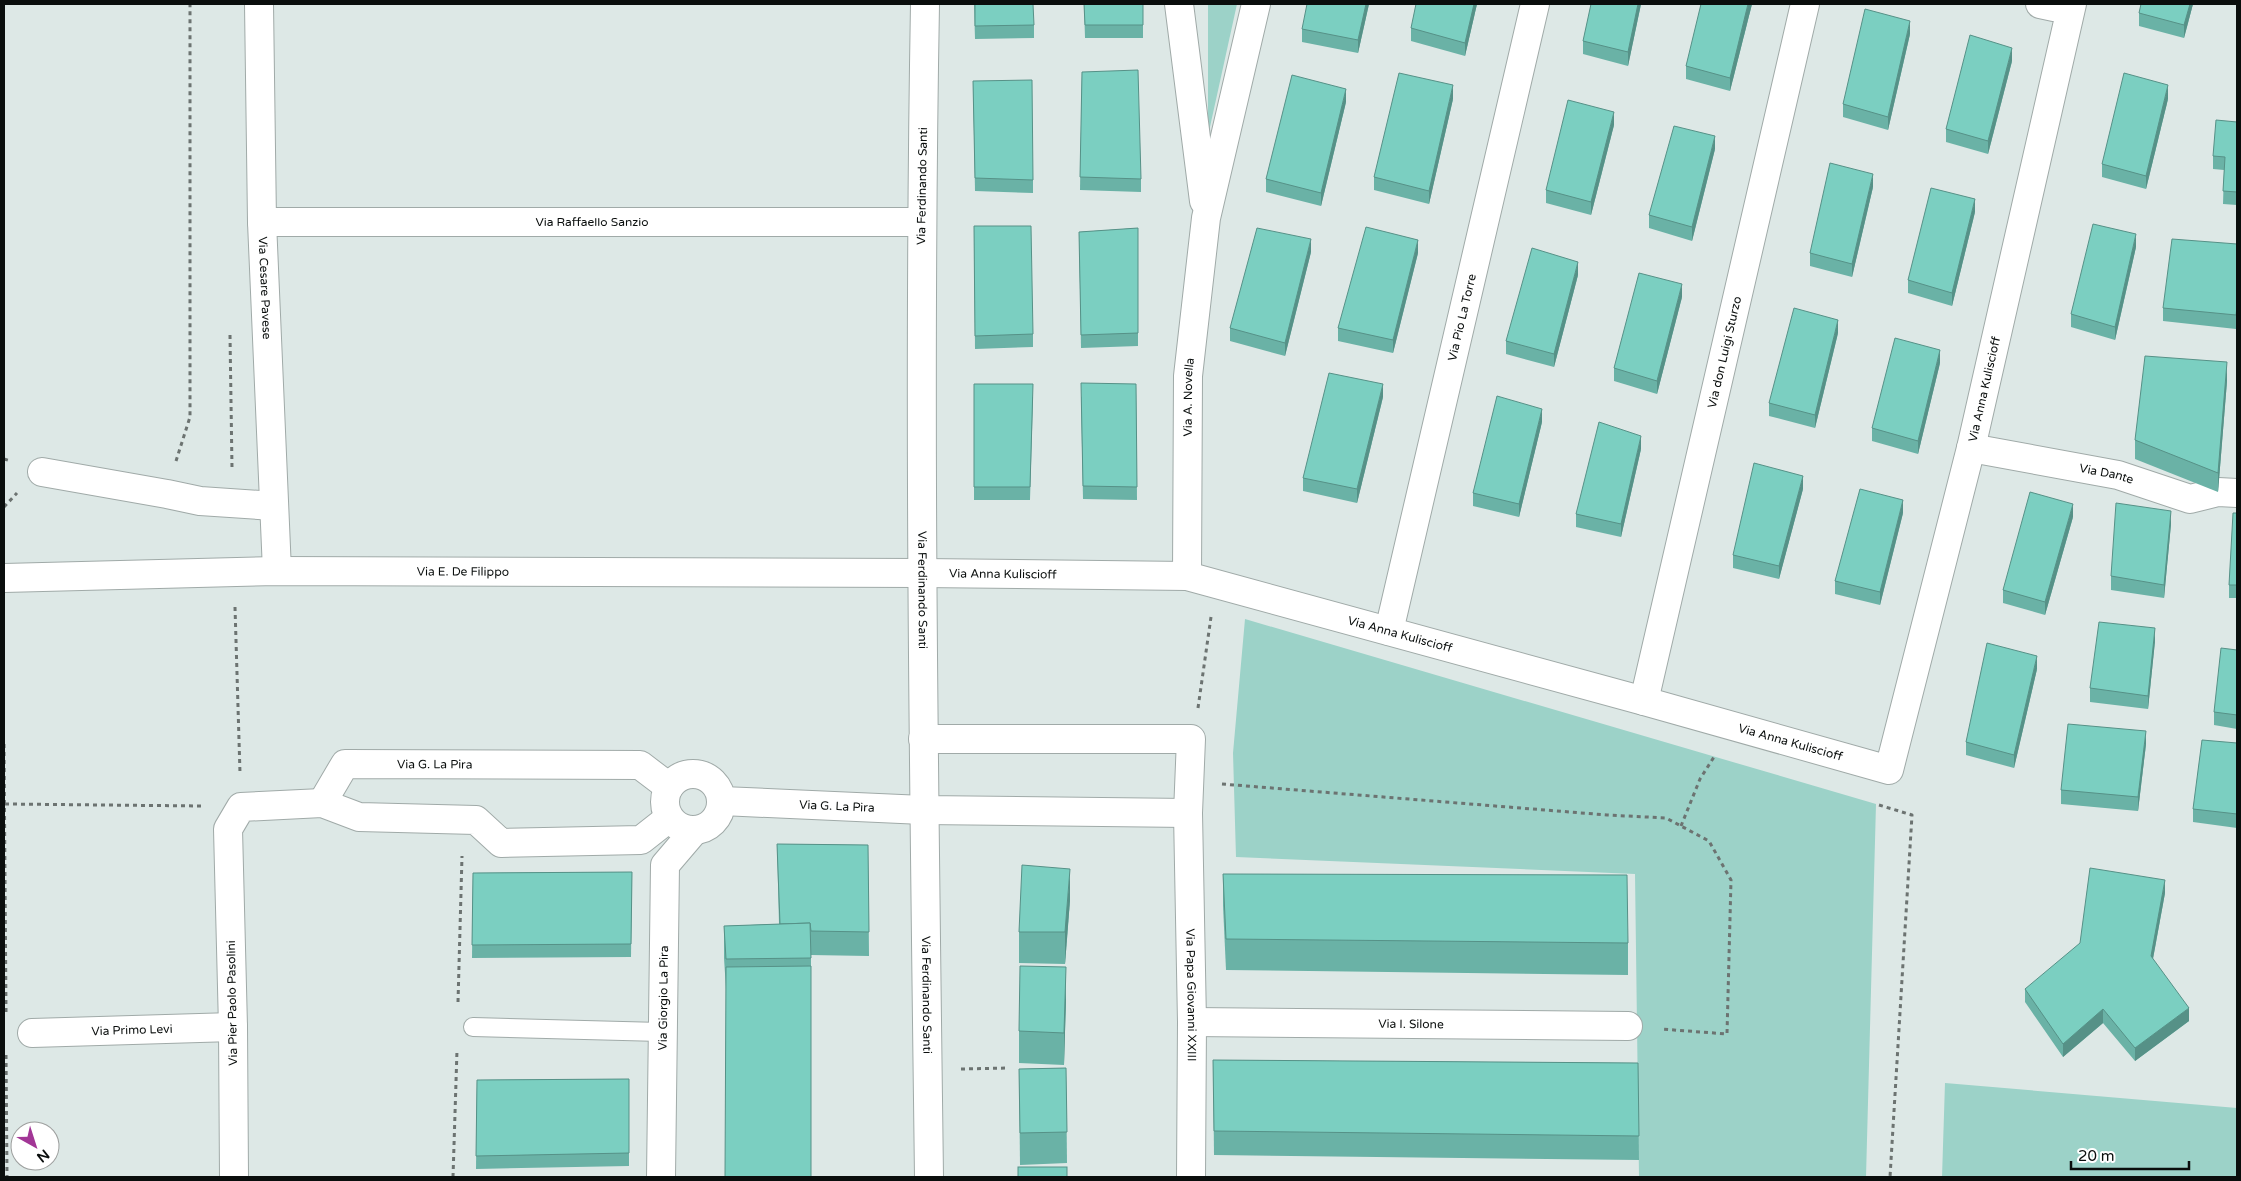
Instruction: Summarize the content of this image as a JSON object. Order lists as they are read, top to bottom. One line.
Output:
{"streets":{"street":["Via Ferdinando Santi","Via Raffaello Sanzio","Via Cesare Pavese","Via Pio La Torre","Via don Luigi Sturzo","Via Anna Kuliscioff","Via A. Novella","Via Dante","Via E. De Filippo","Via G. La Pira","Via Papa Giovanni XXIII","Via Giorgio La Pira","Via Pier Paolo Pasolini","Via I. Silone","Via Primo Levi"]},"crossings":[["Via Ferdinando Santi","Via Raffaello Sanzio"],["Via Ferdinando Santi","Via Anna Kuliscioff"],["Via Ferdinando Santi","Via E. De Filippo"],["Via Ferdinando Santi","Via G. La Pira"],["Via Ferdinando Santi","Via Papa Giovanni XXIII"],["Via Raffaello Sanzio","Via Cesare Pavese"],["Via Cesare Pavese","Via E. De Filippo"],["Via Pio La Torre","Via Anna Kuliscioff"],["Via don Luigi Sturzo","Via Anna Kuliscioff"],["Via Anna Kuliscioff","Via A. Novella"],["Via Anna Kuliscioff","Via Dante"],["Via Anna Kuliscioff","Via E. De Filippo"],["Via G. La Pira","Via Giorgio La Pira"],["Via Papa Giovanni XXIII","Via I. Silone"],["Via Pier Paolo Pasolini","Via Primo Levi"]],"scale_bar":"20 m","north":"bottom right"}
